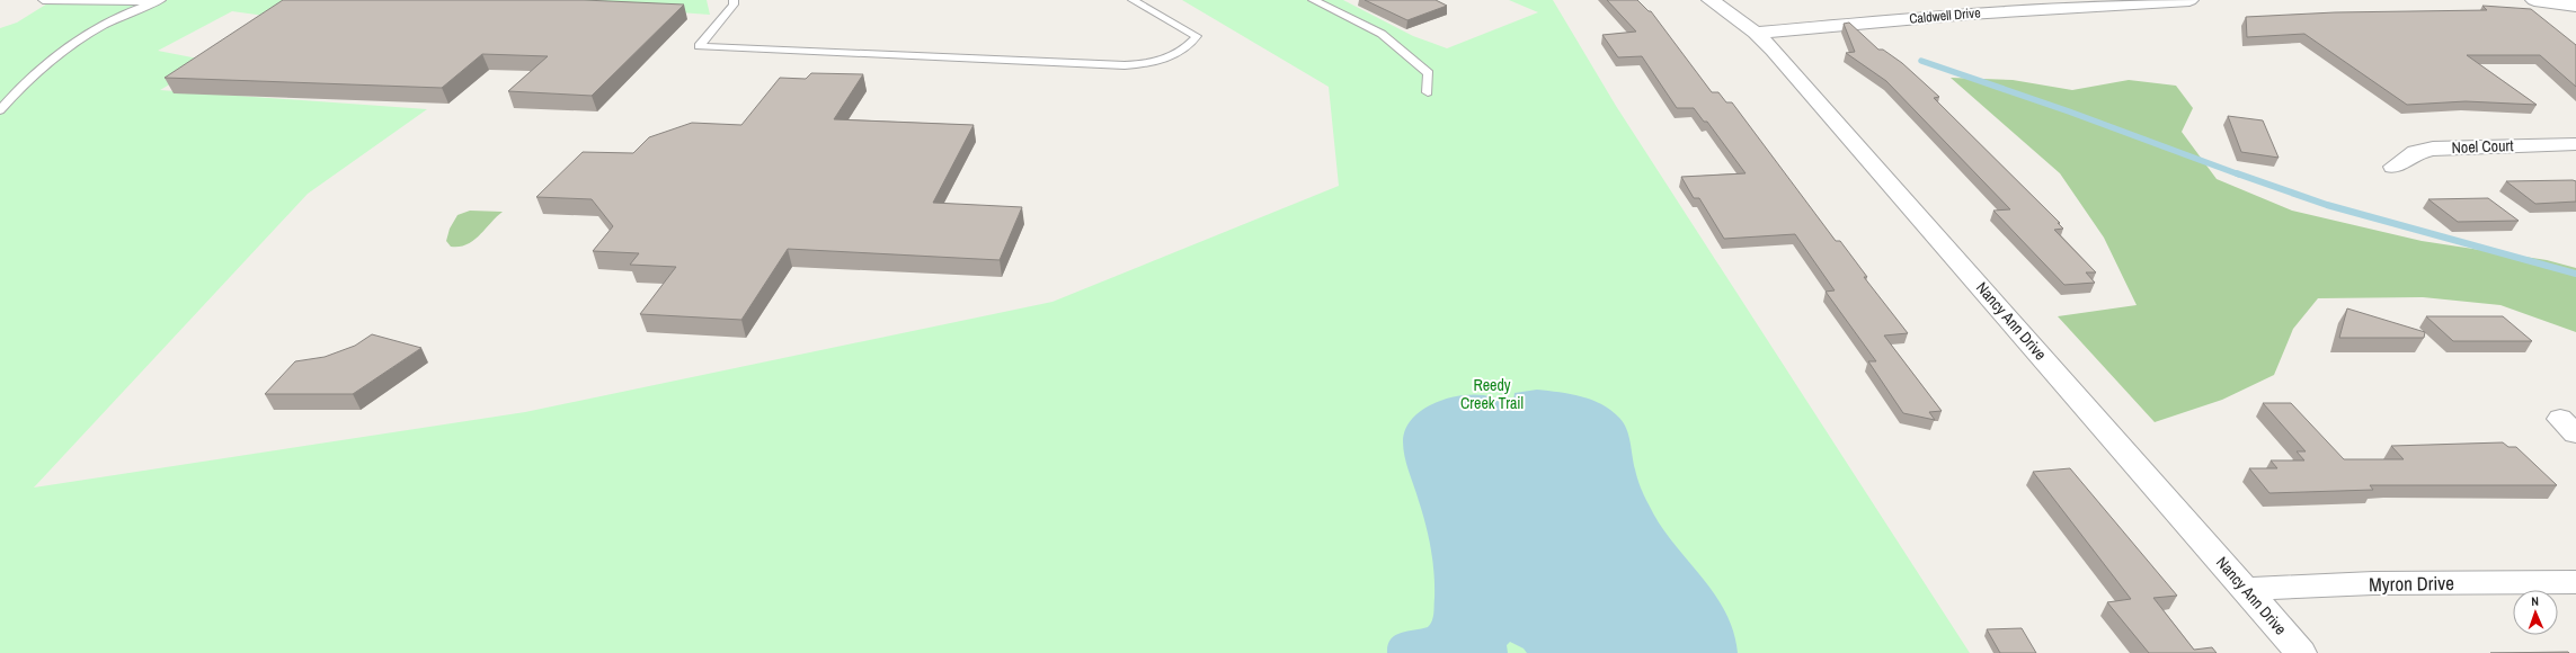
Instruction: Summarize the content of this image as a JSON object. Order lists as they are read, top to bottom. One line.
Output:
{"streets":{"street":["Caldwell Drive","Noel Court","Nancy Ann Drive","Myron Drive"]},"crossings":[["Caldwell Drive","Nancy Ann Drive"],["Nancy Ann Drive","Myron Drive"]],"parks":["Reedy Creek Trail"],"north":"top"}
